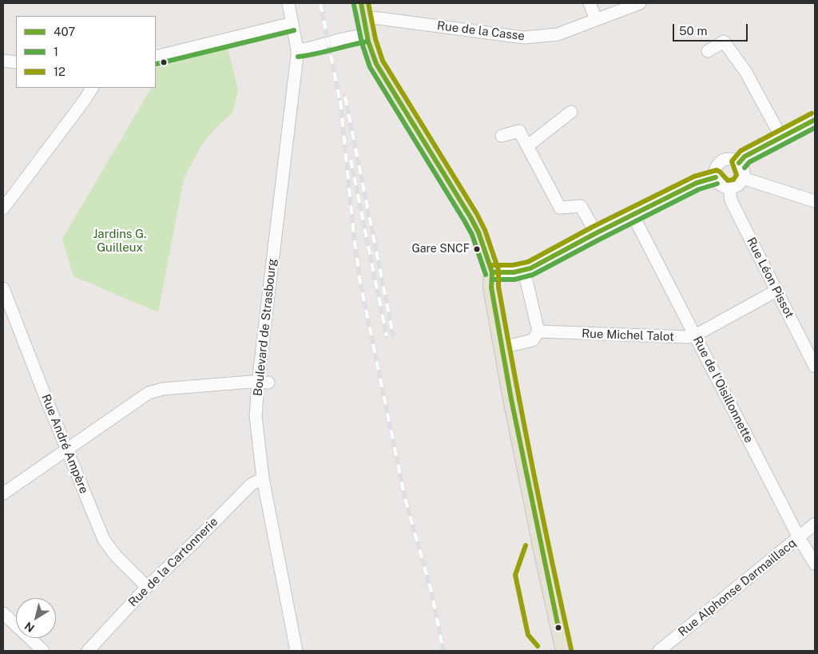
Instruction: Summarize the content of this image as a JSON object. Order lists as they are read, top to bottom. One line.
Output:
{"streets":{"street":["Rue de la Casse","Rue Léon Pissot","Boulevard de Strasbourg","Rue Michel Talot","Rue de l’Oisillonnette","Rue André Ampère","Rue de la Cartonnerie","Rue Alphonse Darmaillacq"]},"crossings":[["Rue Léon Pissot","Rue Michel Talot"],["Boulevard de Strasbourg","Rue de la Cartonnerie"],["Rue Michel Talot","Rue de l’Oisillonnette"],["Rue de l’Oisillonnette","Rue Alphonse Darmaillacq"],["Rue André Ampère","Rue de la Cartonnerie"]],"parks":["Jardins G. Guilleux"],"places":["Gare SNCF"],"lines":["transit line 407","transit line 12","transit line 1"],"legend":["407","1","12"],"scale_bar":"50 m","north":"bottom left"}
